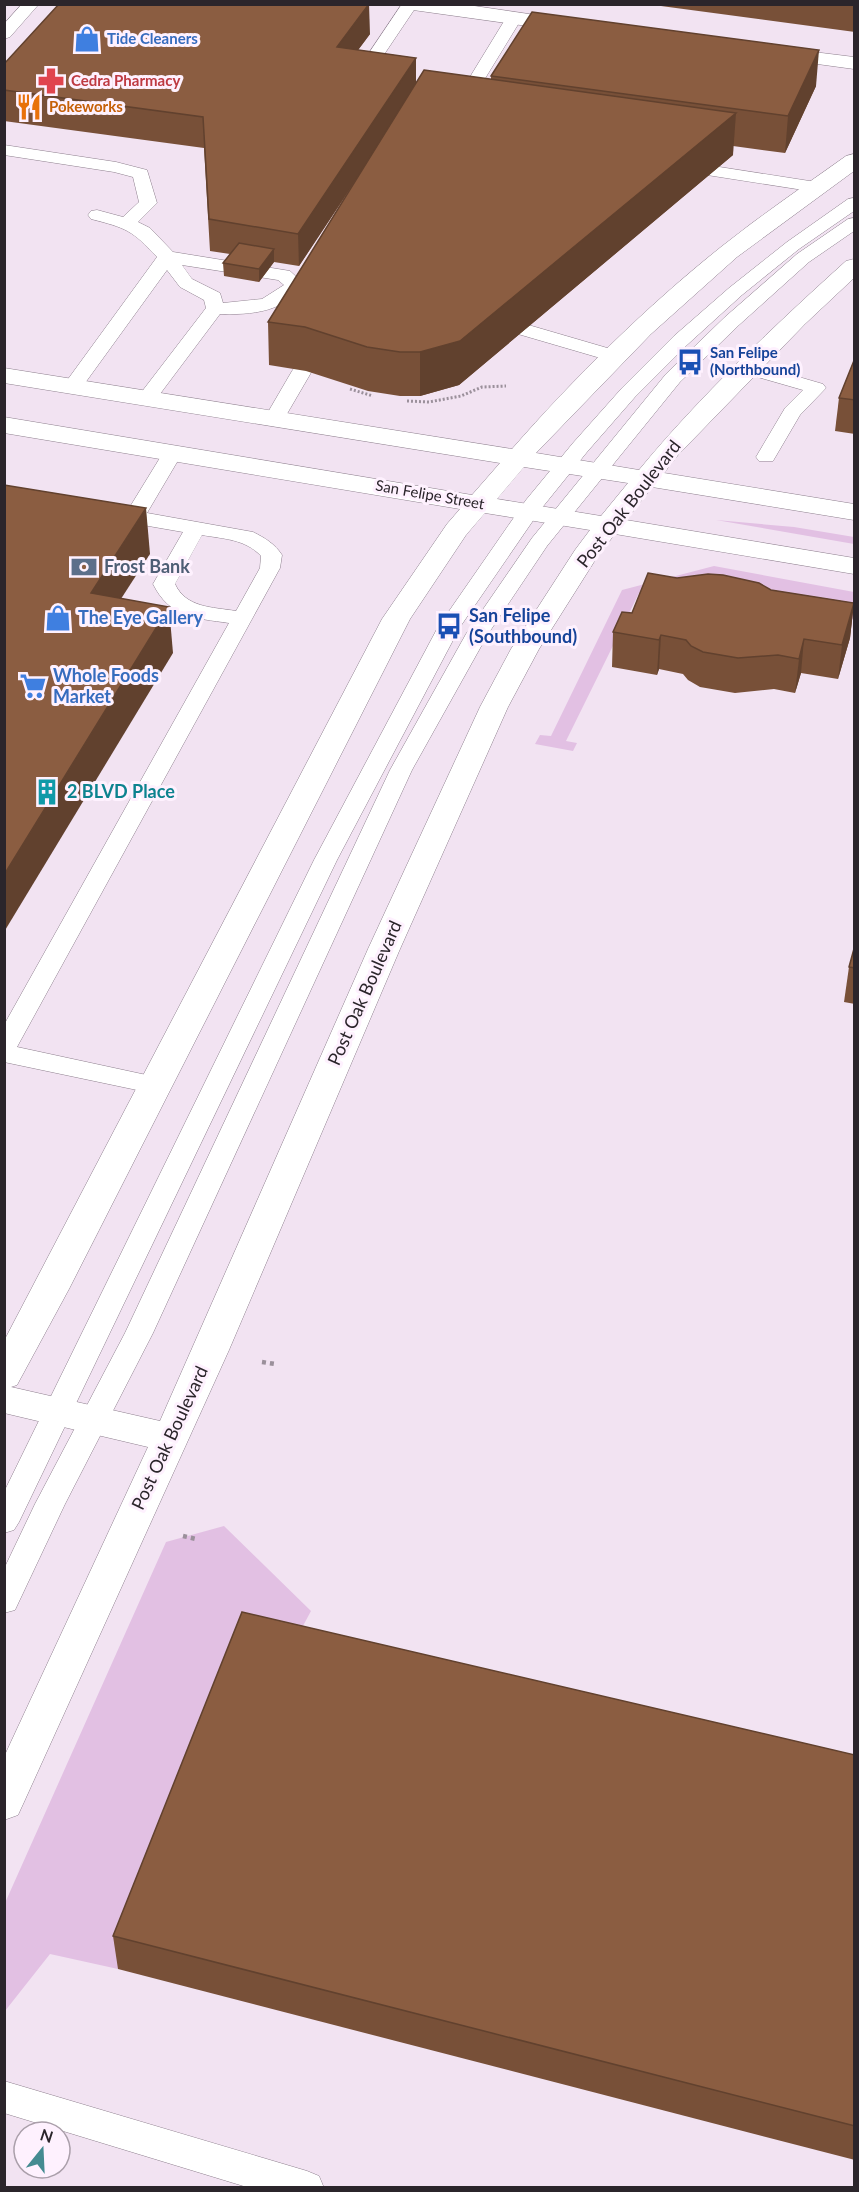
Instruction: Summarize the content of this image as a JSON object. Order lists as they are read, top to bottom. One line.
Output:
{"streets":{"main road":["San Felipe Street","Post Oak Boulevard"]},"crossings":[["San Felipe Street","Post Oak Boulevard"]],"places":{"shop":["Tide Cleaners","The Eye Gallery"],"pharmacy":["Cedra Pharmacy"],"restaurant":["Pokeworks"],"bus stop":["San Felipe (Northbound)","San Felipe (Southbound)"],"bank":["Frost Bank"],"supermarket":["Whole Foods Market"],"building":["2 BLVD Place"]},"north":"top"}
